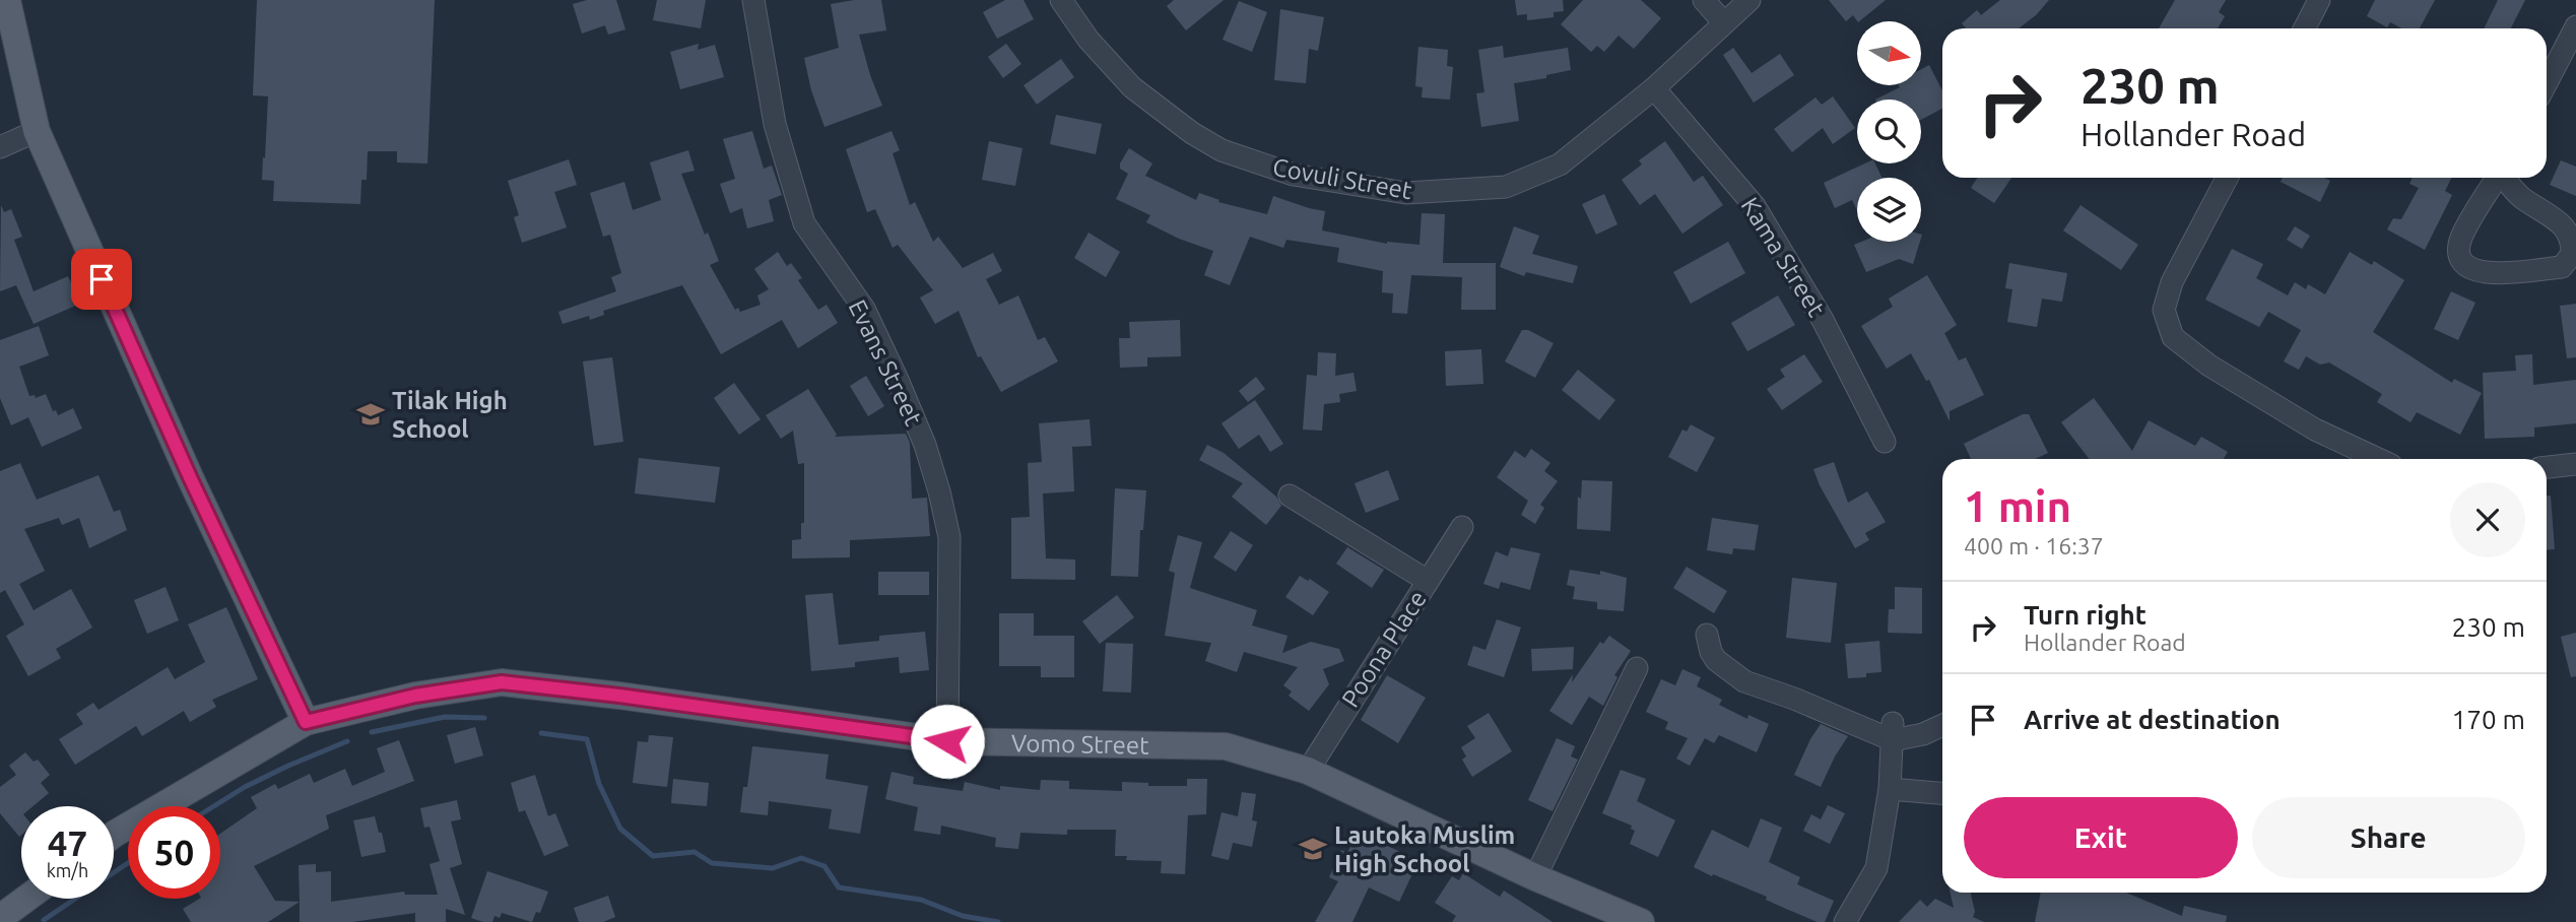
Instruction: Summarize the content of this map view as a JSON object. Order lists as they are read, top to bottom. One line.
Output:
{"streets":{"main road":["Vomo Street"],"street":["Covuli Street","Kama Street","Evans Street","Poona Place"]},"crossings":[["Covuli Street","Kama Street"],["Evans Street","Vomo Street"],["Poona Place","Vomo Street"]],"places":{"school or university":["Tilak High School","Lautoka Muslim High School"]},"north":"right","page":{"turn":["230 m","Hollander Road"],"heading":["1 min","400 m · 16:37"],"list":[{"name":"Turn right","note":"Hollander Road","value":"230 m"},{"name":"Arrive at destination","value":"170 m"}],"buttons":["Exit","Share"],"speed":"47 km/h","limit":"50"}}
